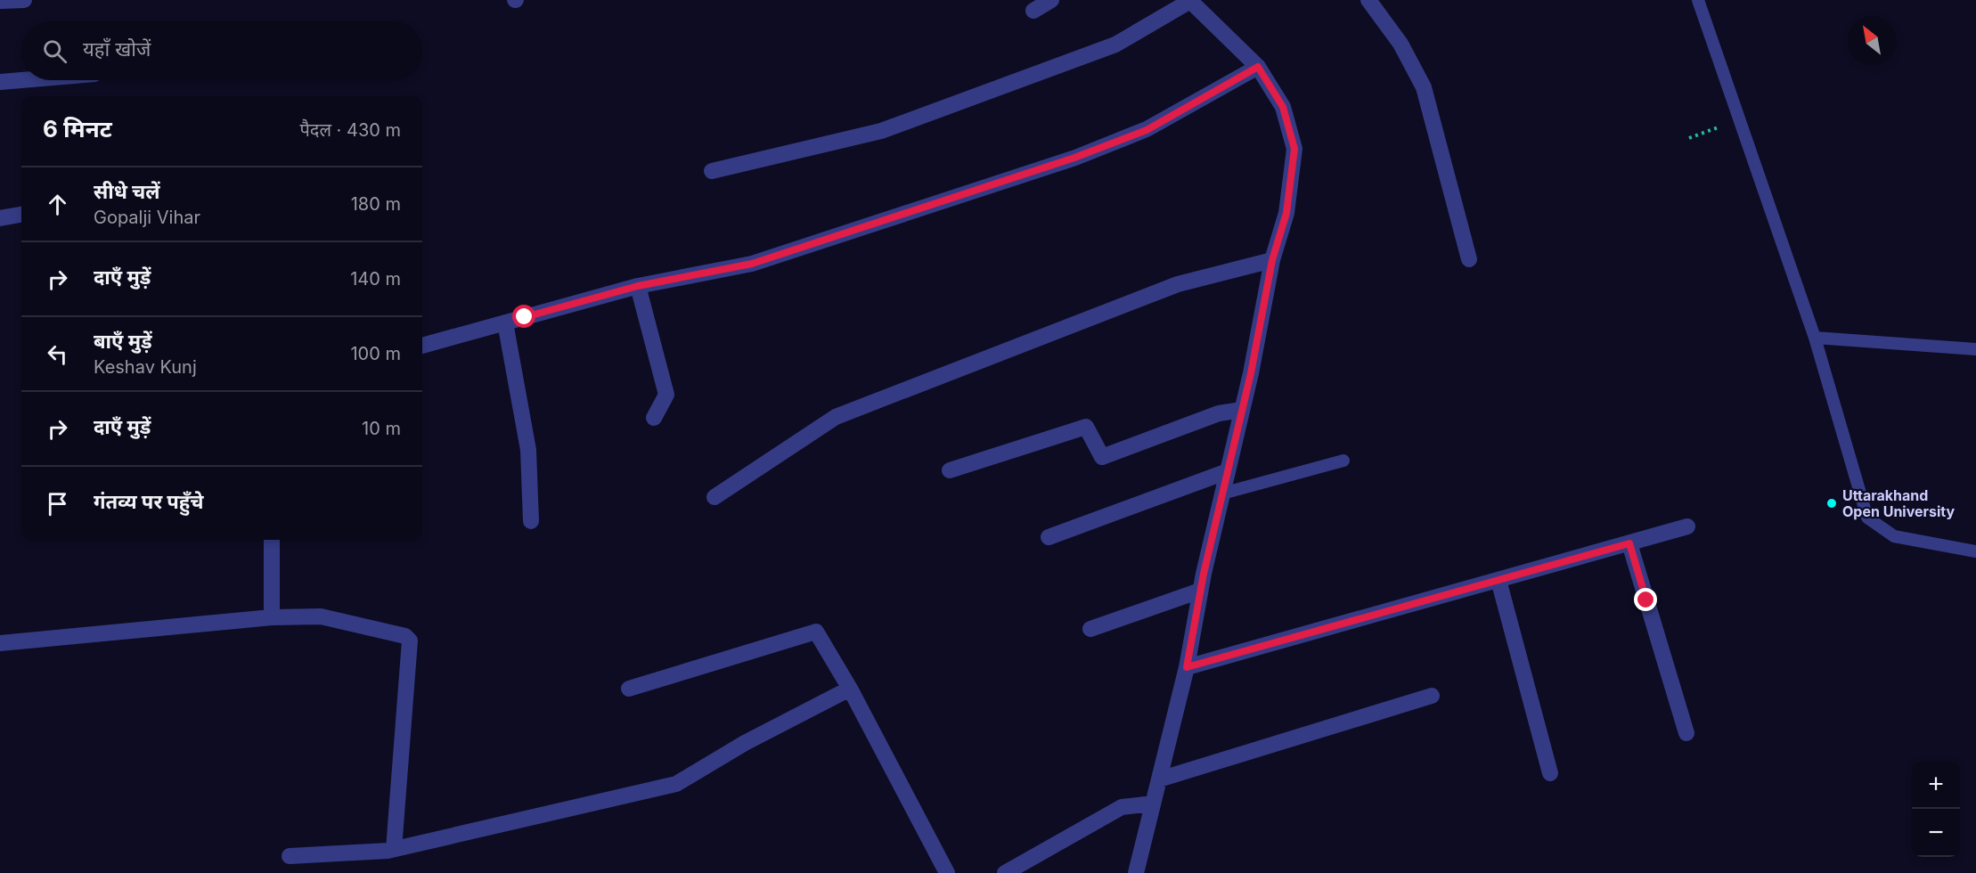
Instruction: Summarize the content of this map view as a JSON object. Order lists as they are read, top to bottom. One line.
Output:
{"places":["Uttarakhand Open University"],"north":"top left","page":{"search":"यहाँ खोजें","heading":["6 मिनट","पैदल · 430 m"],"list":[["सीधे चलें","Gopalji Vihar","180 m"],["दाएँ मुड़ें","140 m"],["बाएँ मुड़ें","Keshav Kunj","100 m"],["दाएँ मुड़ें","10 m"],"गंतव्य पर पहुँचे"],"map_buttons":["+","−"]}}
